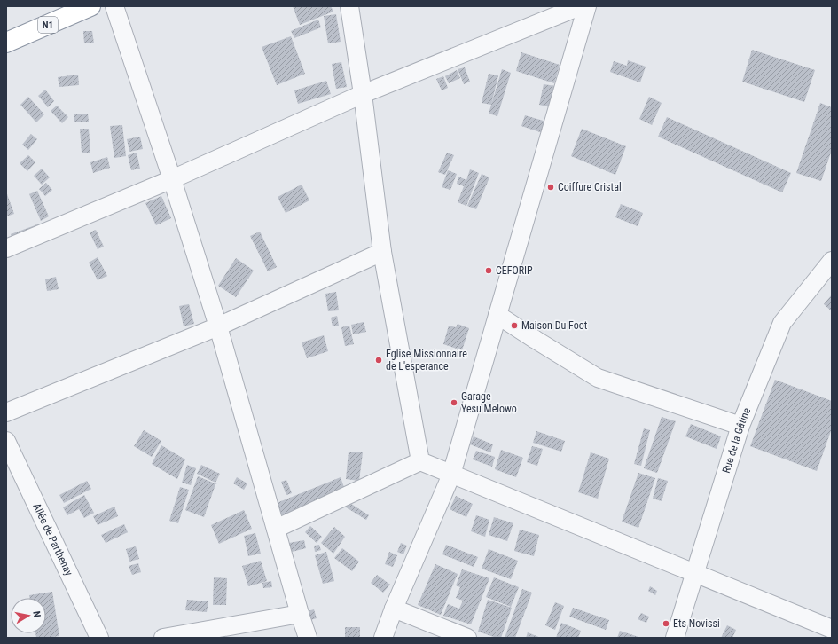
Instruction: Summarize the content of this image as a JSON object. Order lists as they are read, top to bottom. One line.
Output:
{"streets":{"highway":["N1"],"street":["Rue de la Gâtine","Allée de Parthenay"]},"places":["Coiffure Cristal","CEFORIP","Maison Du Foot","Eglise Missionnaire de L'esperance","Garage Yesu Melowo","Ets Novissi"],"north":"right"}
